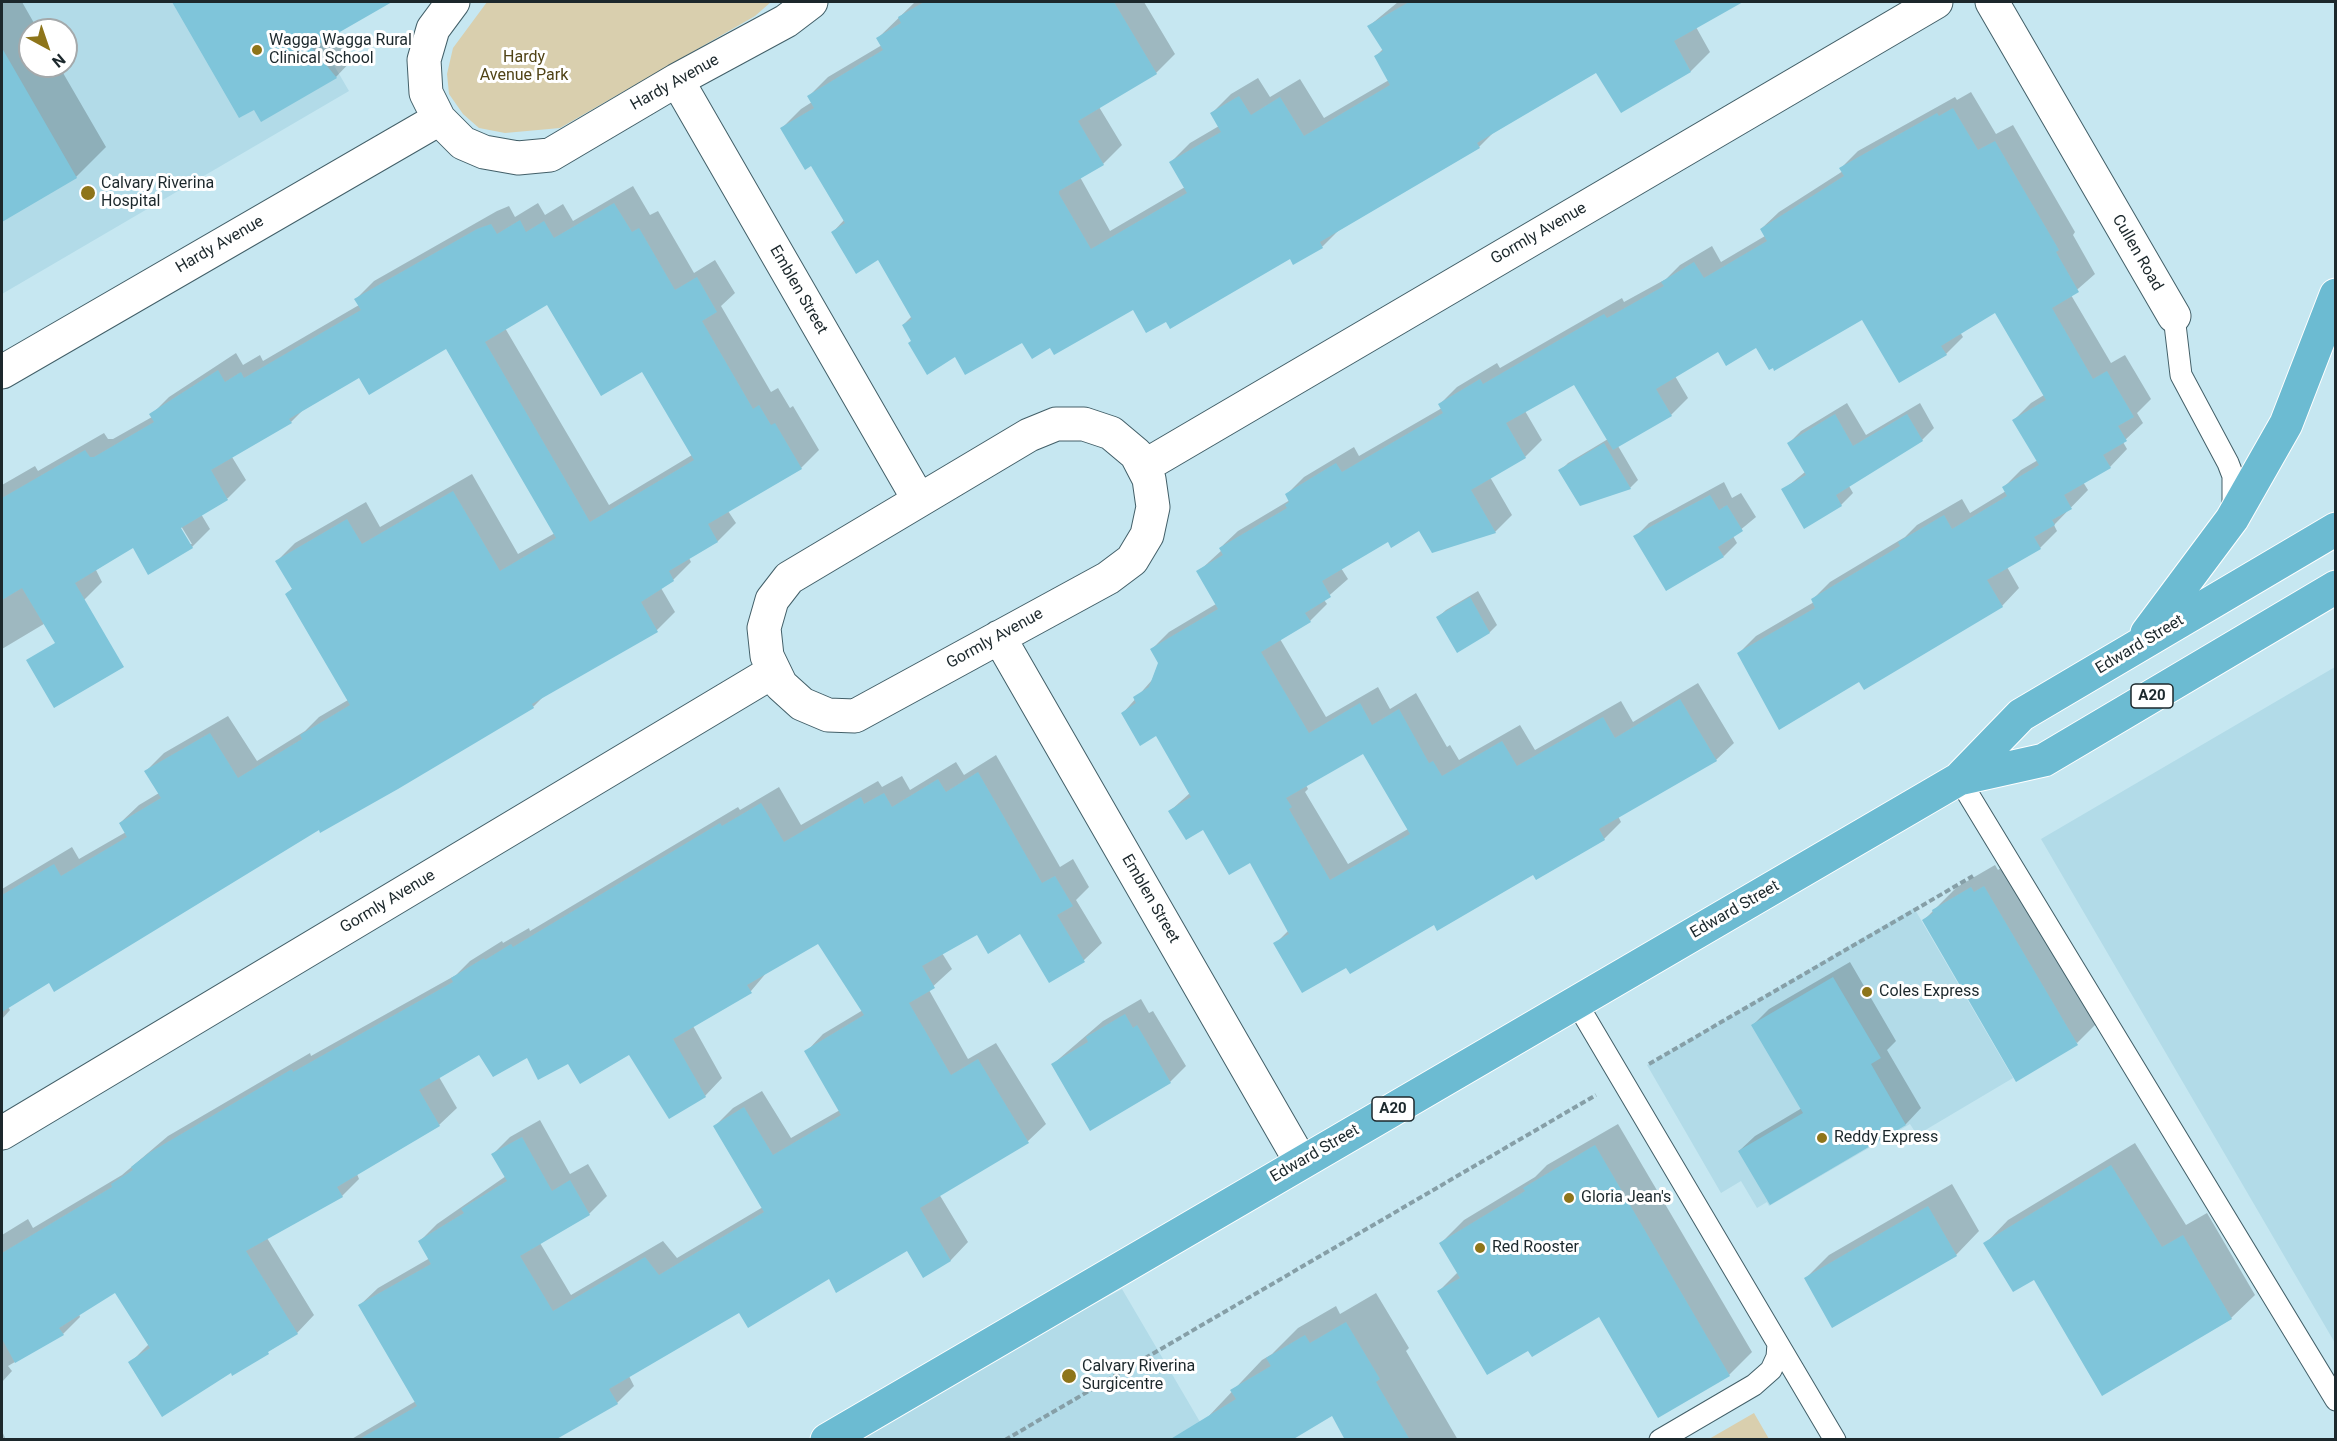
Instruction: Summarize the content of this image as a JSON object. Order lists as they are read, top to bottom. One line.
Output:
{"streets":{"highway":["Edward Street","A20"],"street":["Hardy Avenue","Gormly Avenue","Cullen Road","Emblen Street"]},"crossings":[["Hardy Avenue","Emblen Street"],["Gormly Avenue","Emblen Street"],["Emblen Street","Edward Street"]],"parks":["Hardy Avenue Park"],"places":["Wagga Wagga Rural Clinical School","Calvary Riverina Hospital","Coles Express","Reddy Express","Gloria Jean's","Red Rooster","Calvary Riverina Surgicentre"],"north":"bottom right"}
